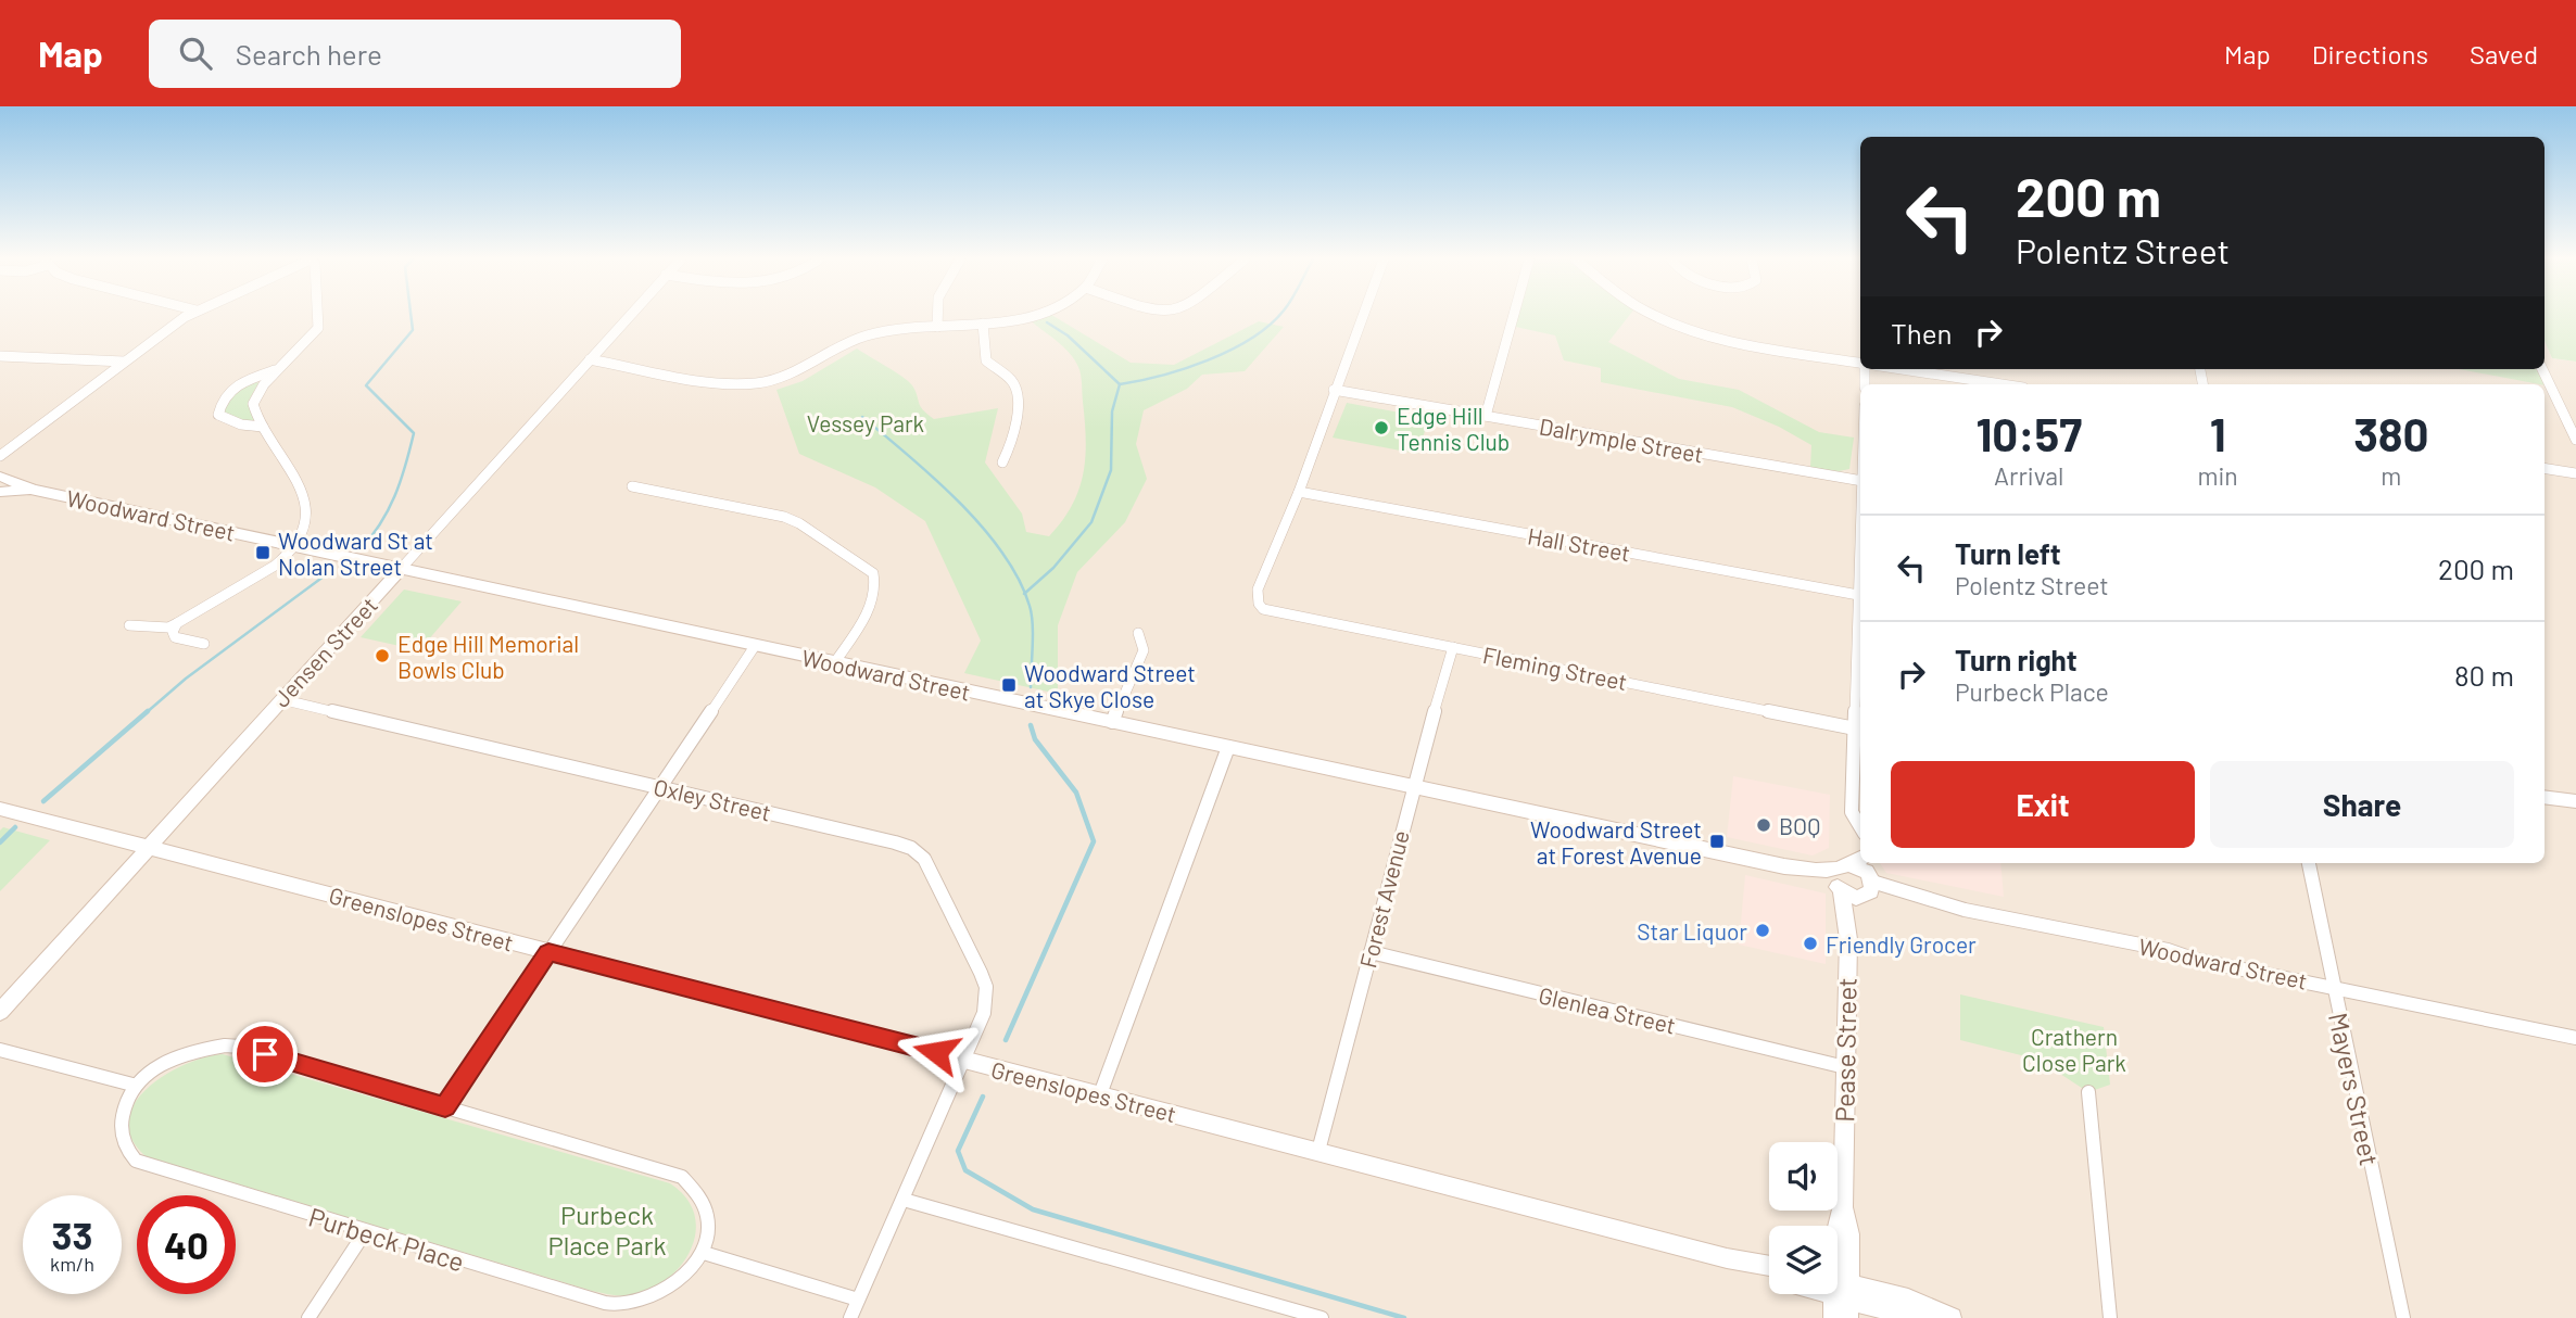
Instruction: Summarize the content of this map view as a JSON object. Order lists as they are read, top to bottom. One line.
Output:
{"streets":{"street":["Dalrymple Street","Woodward Street","Hall Street","Jensen Street","Fleming Street","Oxley Street","Forest Avenue","Greenslopes Street","Glenlea Street","Pease Street","Mayers Street","Purbeck Place"]},"crossings":[["Woodward Street","Jensen Street"],["Woodward Street","Forest Avenue"],["Woodward Street","Pease Street"],["Woodward Street","Mayers Street"],["Hall Street","Fleming Street"],["Jensen Street","Oxley Street"],["Jensen Street","Greenslopes Street"],["Fleming Street","Forest Avenue"],["Oxley Street","Greenslopes Street"],["Forest Avenue","Greenslopes Street"],["Forest Avenue","Glenlea Street"],["Greenslopes Street","Pease Street"],["Glenlea Street","Pease Street"]],"parks":["Vessey Park","Crathern Close Park","Purbeck Place Park"],"places":{"other":["Edge Hill Tennis Club","Edge Hill Memorial Bowls Club","BOQ","Star Liquor","Friendly Grocer"],"transit":["Woodward St at Nolan Street","Woodward Street at Skye Close","Woodward Street at Forest Avenue"]},"page":{"header":"Map","search":"Search here","nav":["Map","Directions","Saved"],"turn":["200 m","Polentz Street"],"then":"Then","eta":["10:57","Arrival","1","min","380","m"],"list":[{"name":"Turn left","note":"Polentz Street","value":"200 m"},{"name":"Turn right","note":"Purbeck Place","value":"80 m"}],"buttons":["Exit","Share"],"speed":"33 km/h","limit":"40"}}
